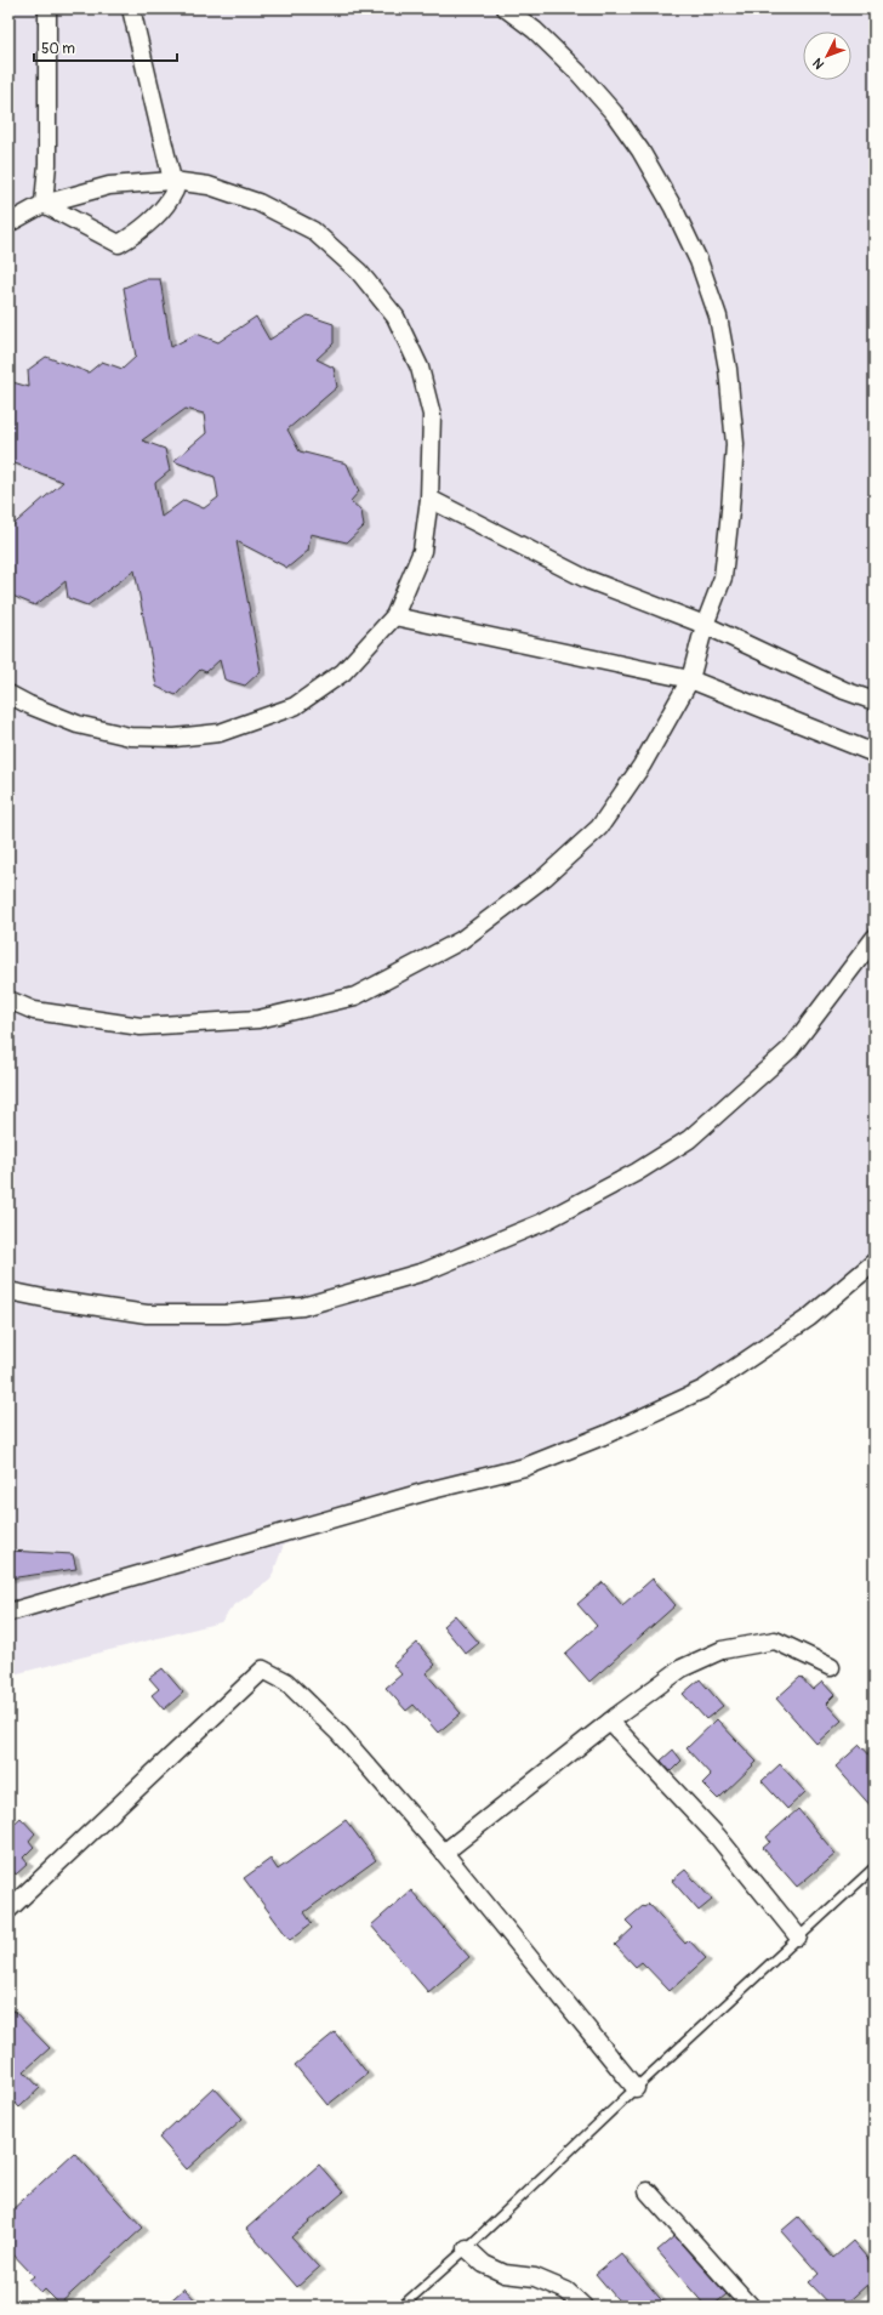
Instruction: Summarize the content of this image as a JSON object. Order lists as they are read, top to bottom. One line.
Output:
{"scale_bar":"50 m","north":"bottom left"}
